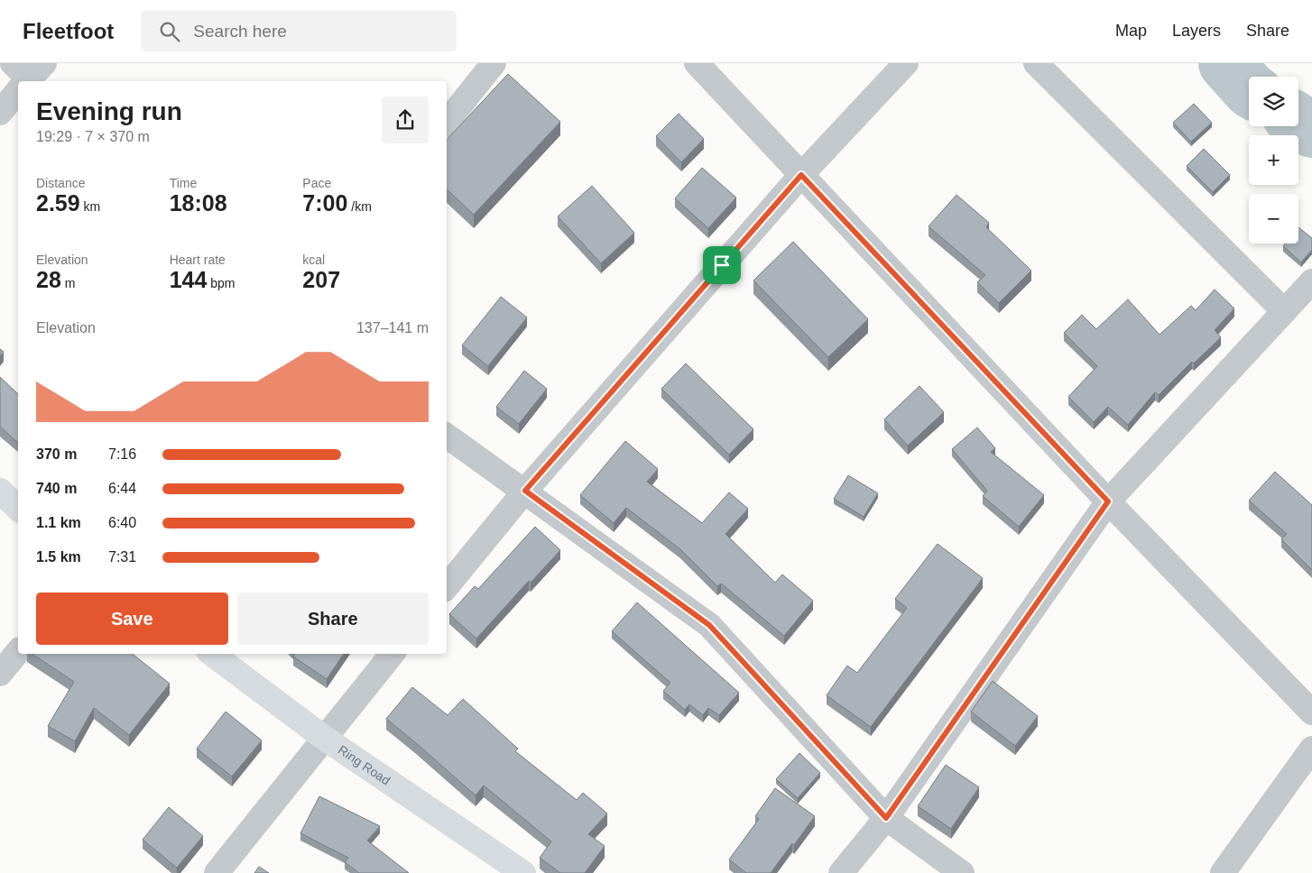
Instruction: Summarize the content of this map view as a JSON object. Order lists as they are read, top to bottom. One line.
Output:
{"streets":{"street":["Ring Road"]},"page":{"header":"Fleetfoot","search":"Search here","nav":["Map","Layers","Share"],"map_buttons":["+","−"],"heading":["Evening run","19:29 · 7 × 370 m"],"stats":[["Distance","2.59 km"],["Time","18:08"],["Pace","7:00 /km"],["Elevation","28 m"],["Heart rate","144 bpm"],["kcal","207"]],"chart":["Elevation","137–141 m"],"list":[{"name":"370 m","note":"7:16"},{"name":"740 m","note":"6:44"},{"name":"1.1 km","note":"6:40"},{"name":"1.5 km","note":"7:31"}],"buttons":["Save","Share"]}}
